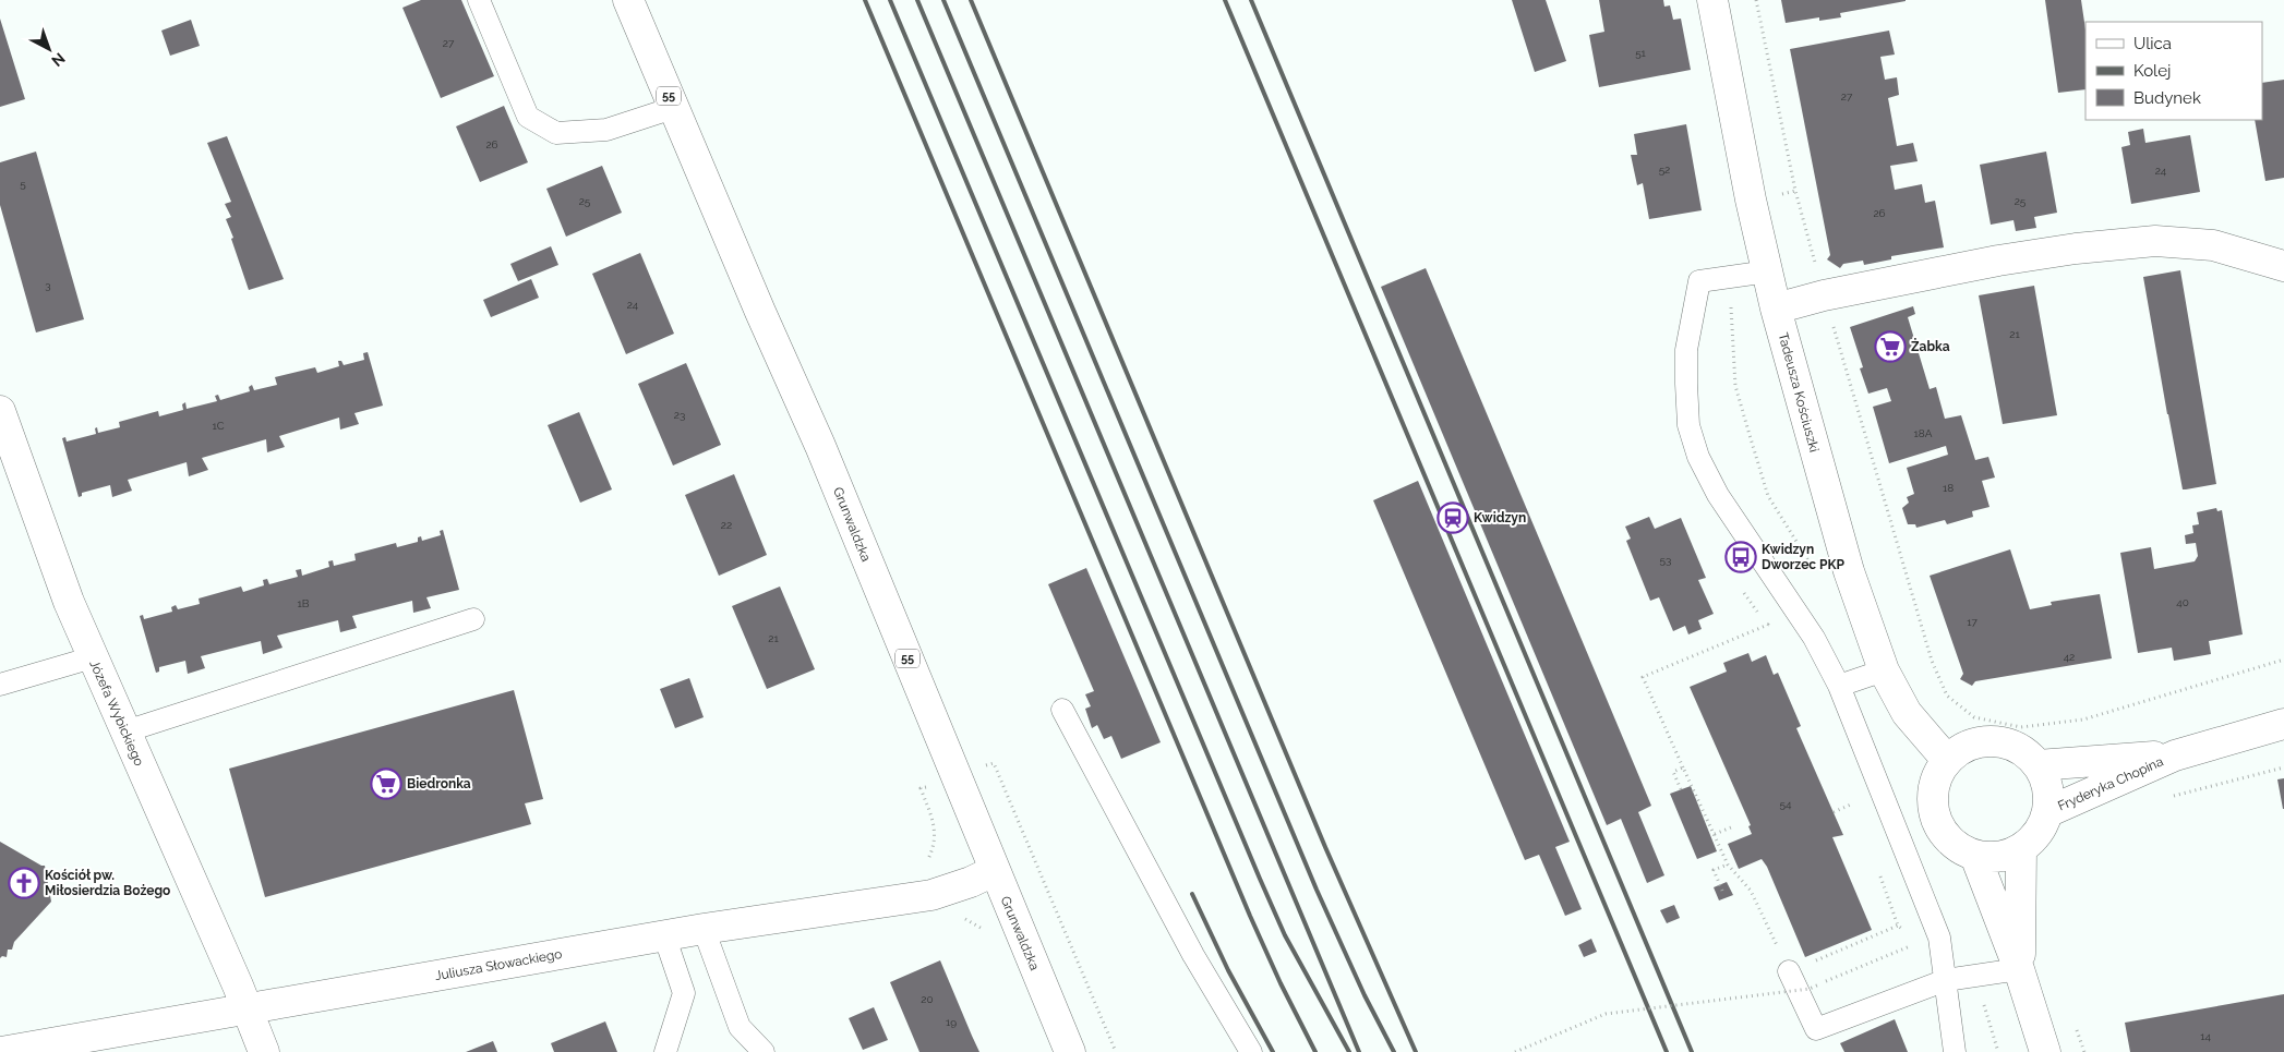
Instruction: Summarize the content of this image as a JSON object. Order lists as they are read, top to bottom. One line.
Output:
{"streets":{"street":["55","Tadeusza Kościuszki","Grunwaldzka","Józefa Wybickiego","Fryderyka Chopina","Juliusza Słowackiego"]},"crossings":[["Tadeusza Kościuszki","Fryderyka Chopina"],["Grunwaldzka","Juliusza Słowackiego"],["Józefa Wybickiego","Juliusza Słowackiego"]],"places":{"supermarket":["Żabka","Biedronka"],"station":["Kwidzyn"],"bus stop":["Kwidzyn Dworzec PKP"],"church":["Kościół pw. Miłosierdzia Bożego"]},"house_numbers":["27","51","27","26","52","24","5","25","25","26","3","24","21","23","1C","18A","18","22","53","40","1B","17","21","42","54","20","19","14"],"legend":["Ulica","Kolej","Budynek"],"north":"bottom right"}
